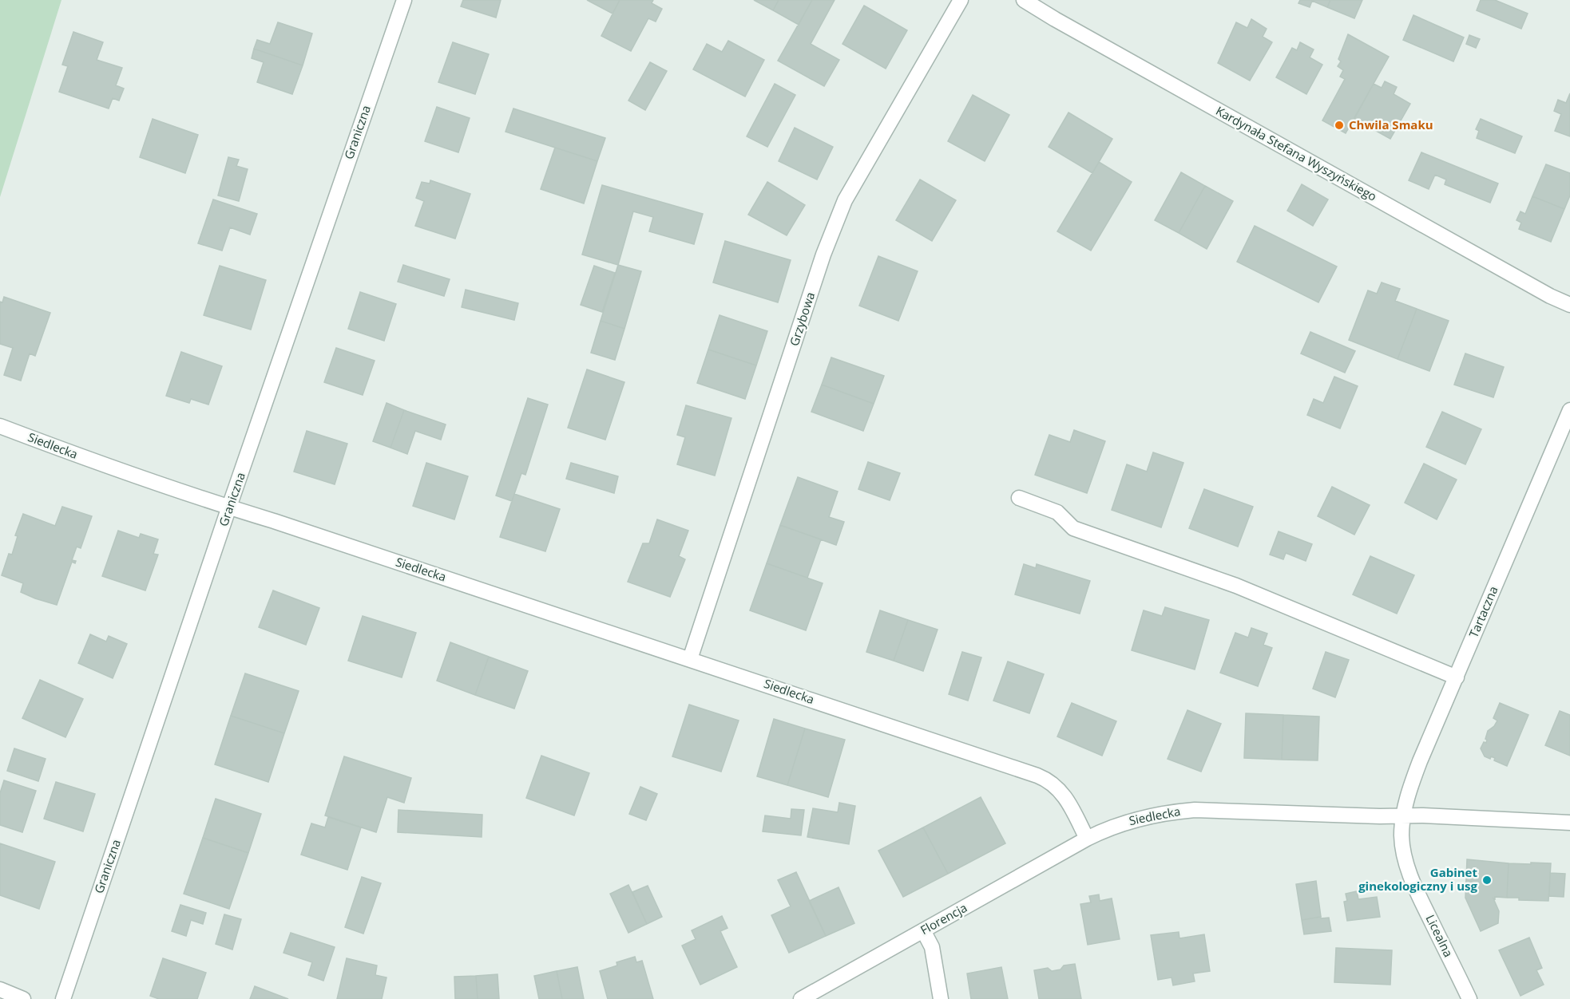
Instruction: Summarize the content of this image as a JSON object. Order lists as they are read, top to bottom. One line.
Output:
{"streets":{"street":["Graniczna","Kardynała Stefana Wyszyńskiego","Grzybowa","Siedlecka","Tartaczna","Florencja","Licealna"]},"crossings":[["Graniczna","Siedlecka"],["Grzybowa","Siedlecka"],["Siedlecka","Tartaczna"],["Siedlecka","Florencja"],["Siedlecka","Licealna"],["Tartaczna","Licealna"]],"places":["Chwila Smaku","Gabinet ginekologiczny i usg"]}
